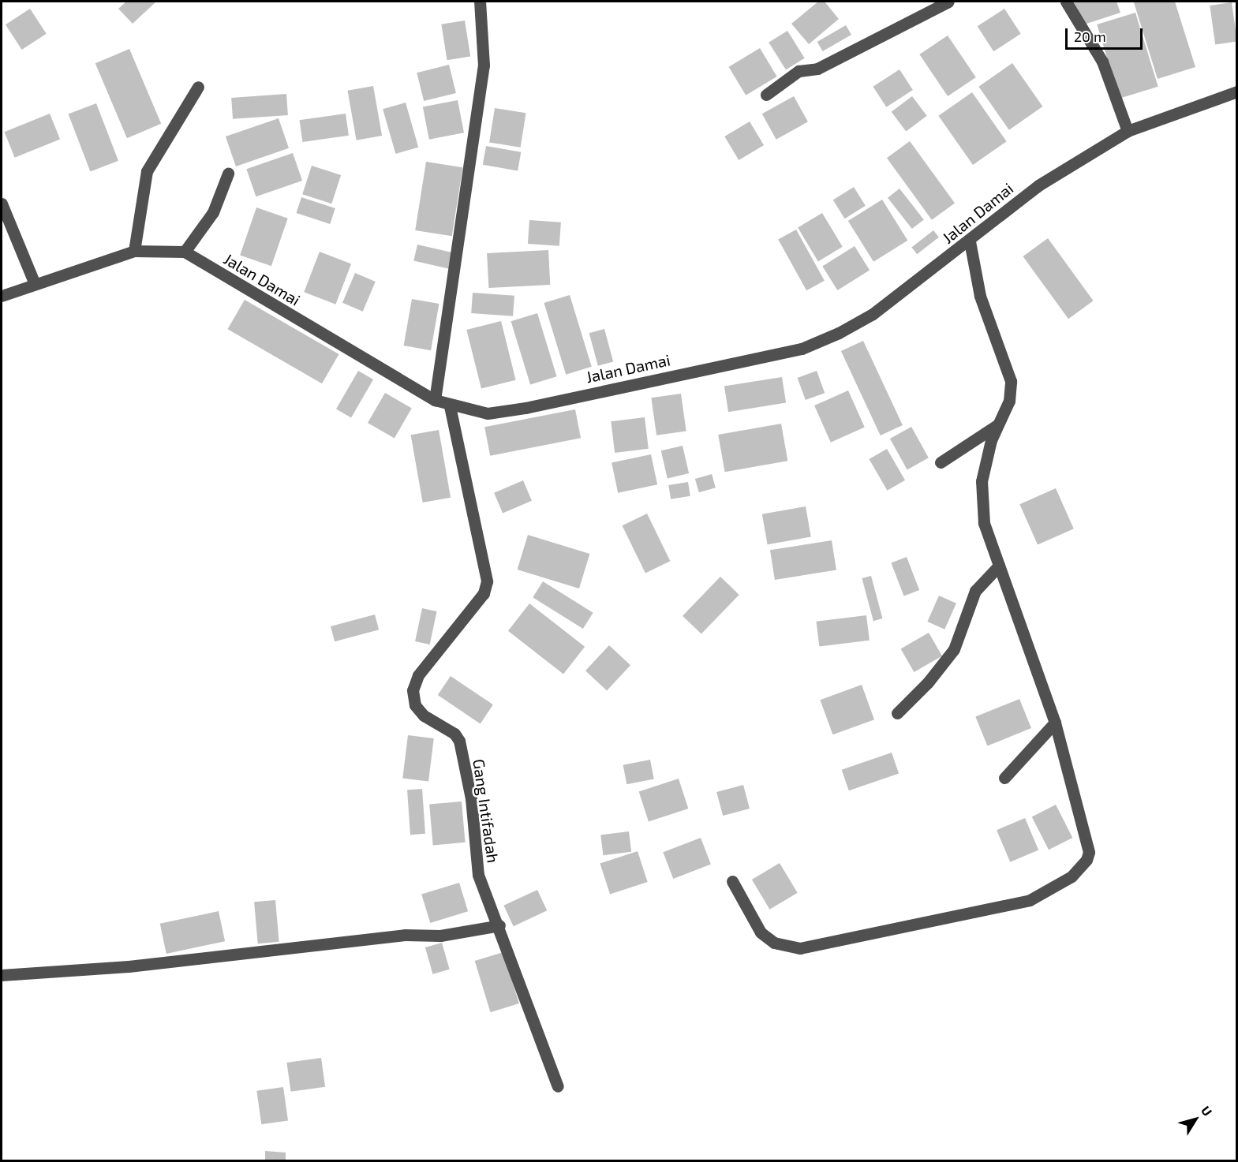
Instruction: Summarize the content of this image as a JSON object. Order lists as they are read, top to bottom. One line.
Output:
{"streets":{"street":["Jalan Damai","Gang Intifadah"]},"crossings":[["Jalan Damai","Gang Intifadah"]],"scale_bar":"20 m","north":"top right"}
